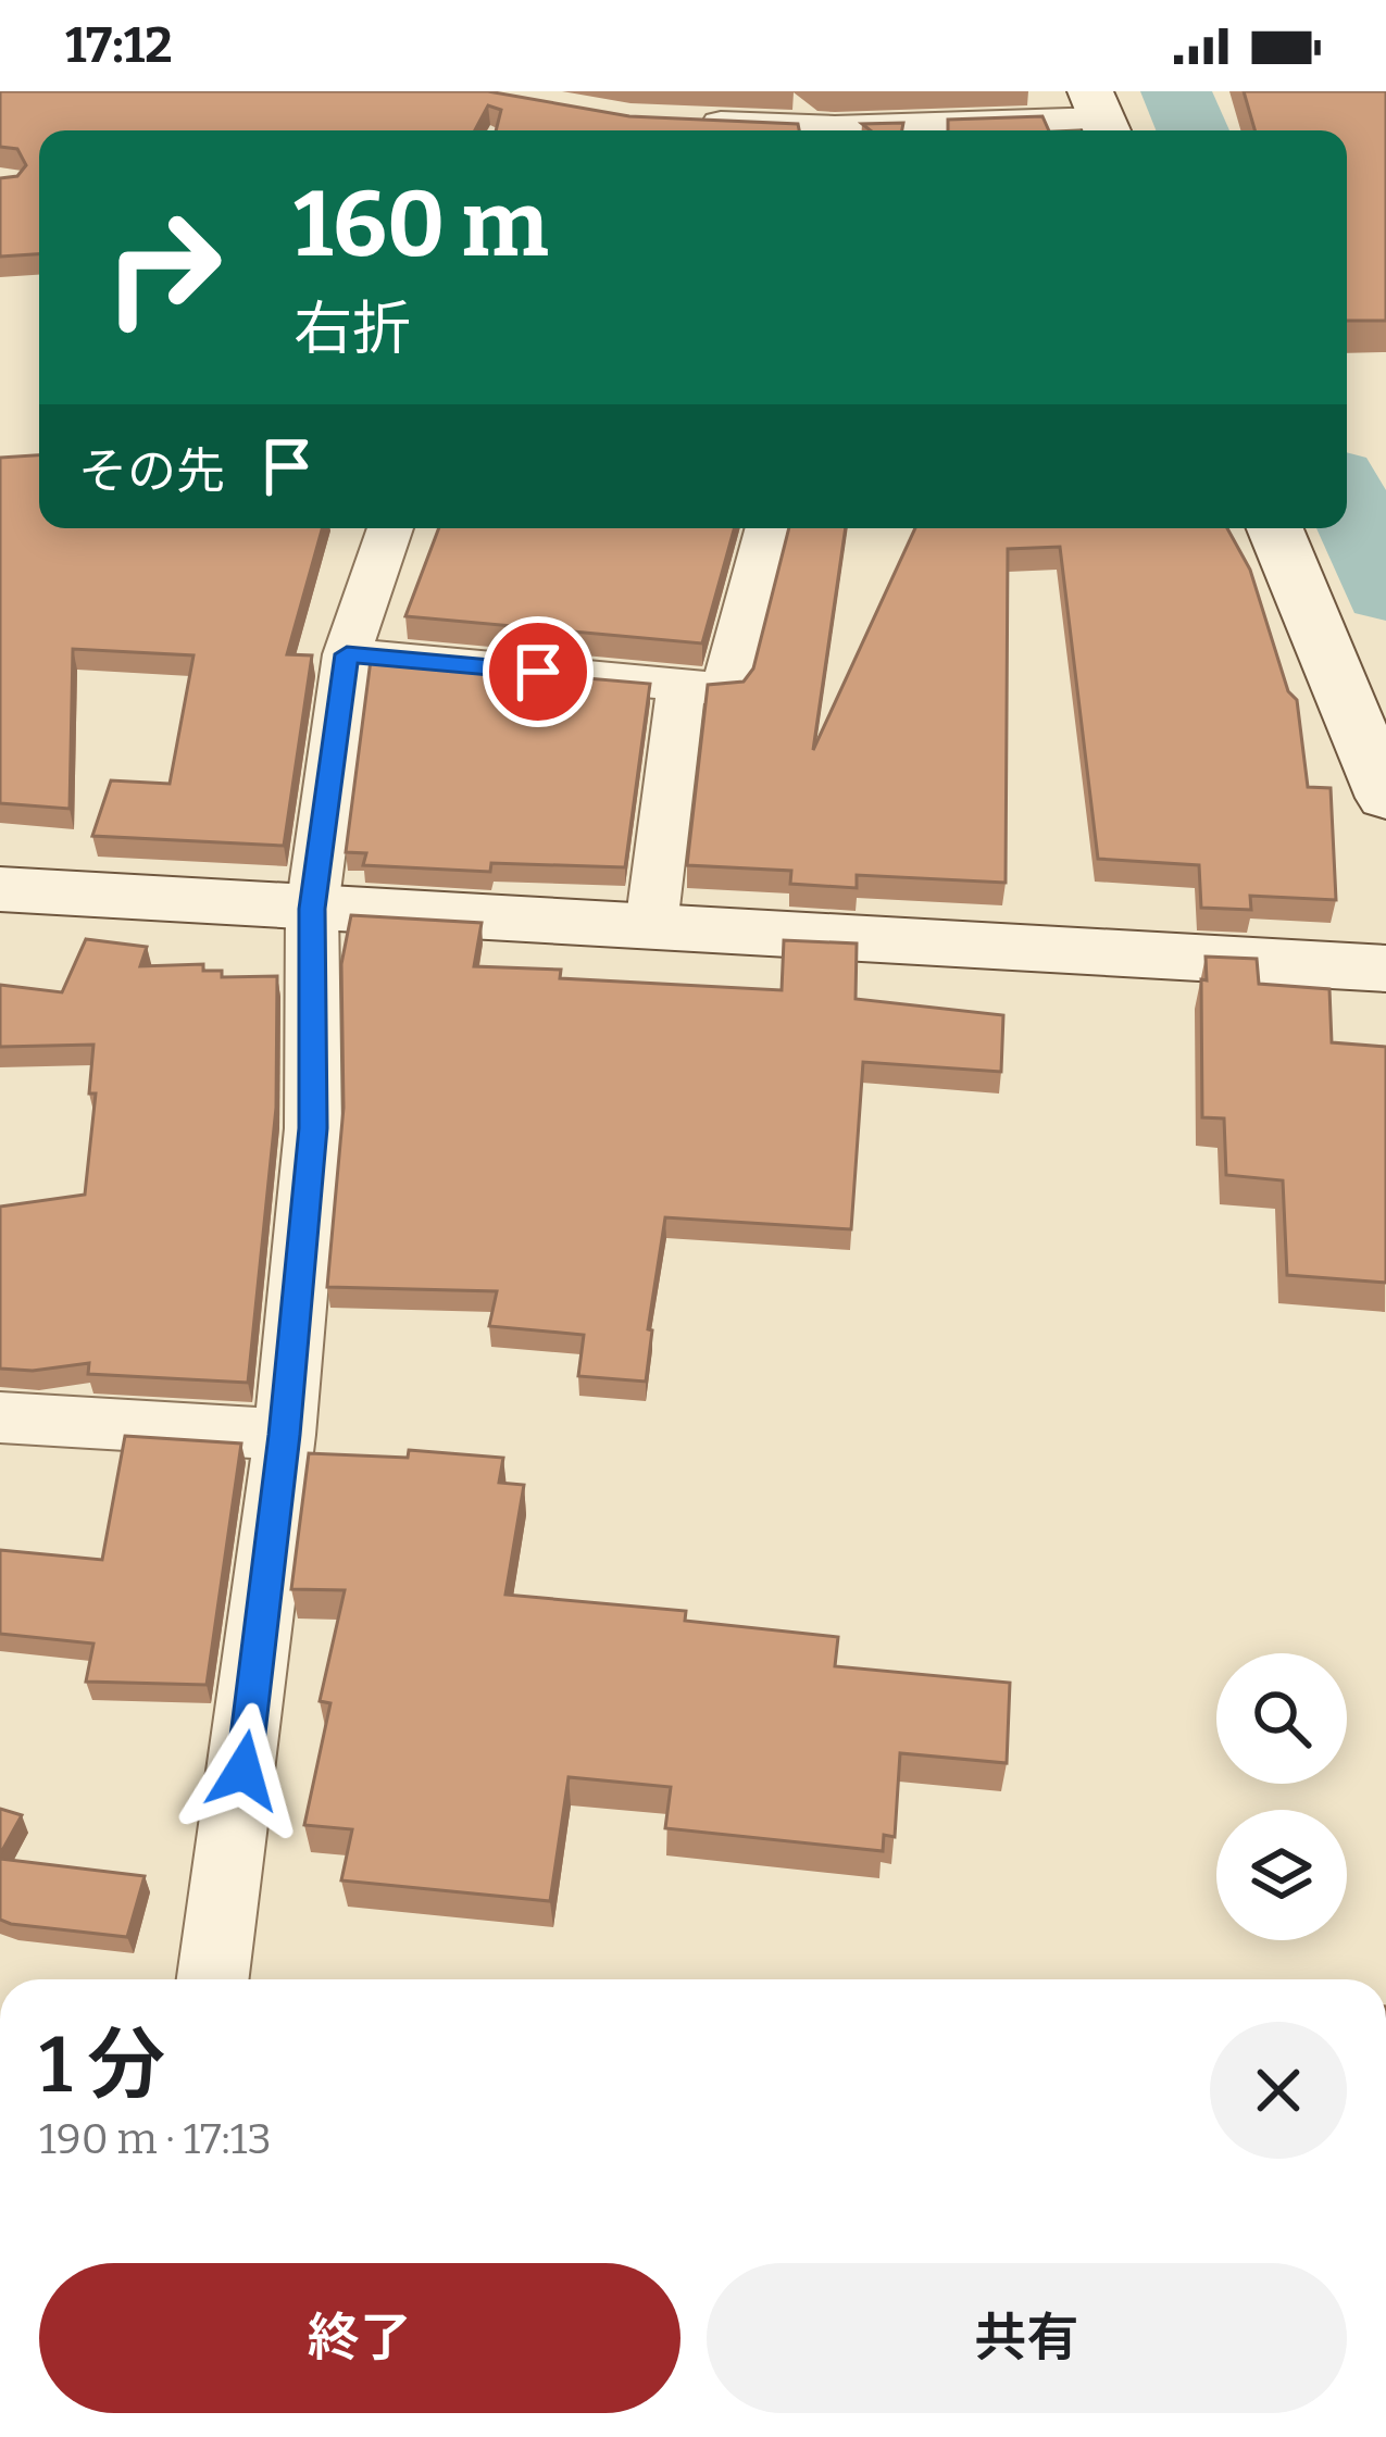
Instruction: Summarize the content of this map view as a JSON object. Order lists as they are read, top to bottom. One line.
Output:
{"page":{"status":"17:12","turn":["160 m","右折"],"then":"その先","heading":["1 分","190 m · 17:13"],"buttons":["終了","共有"]}}
